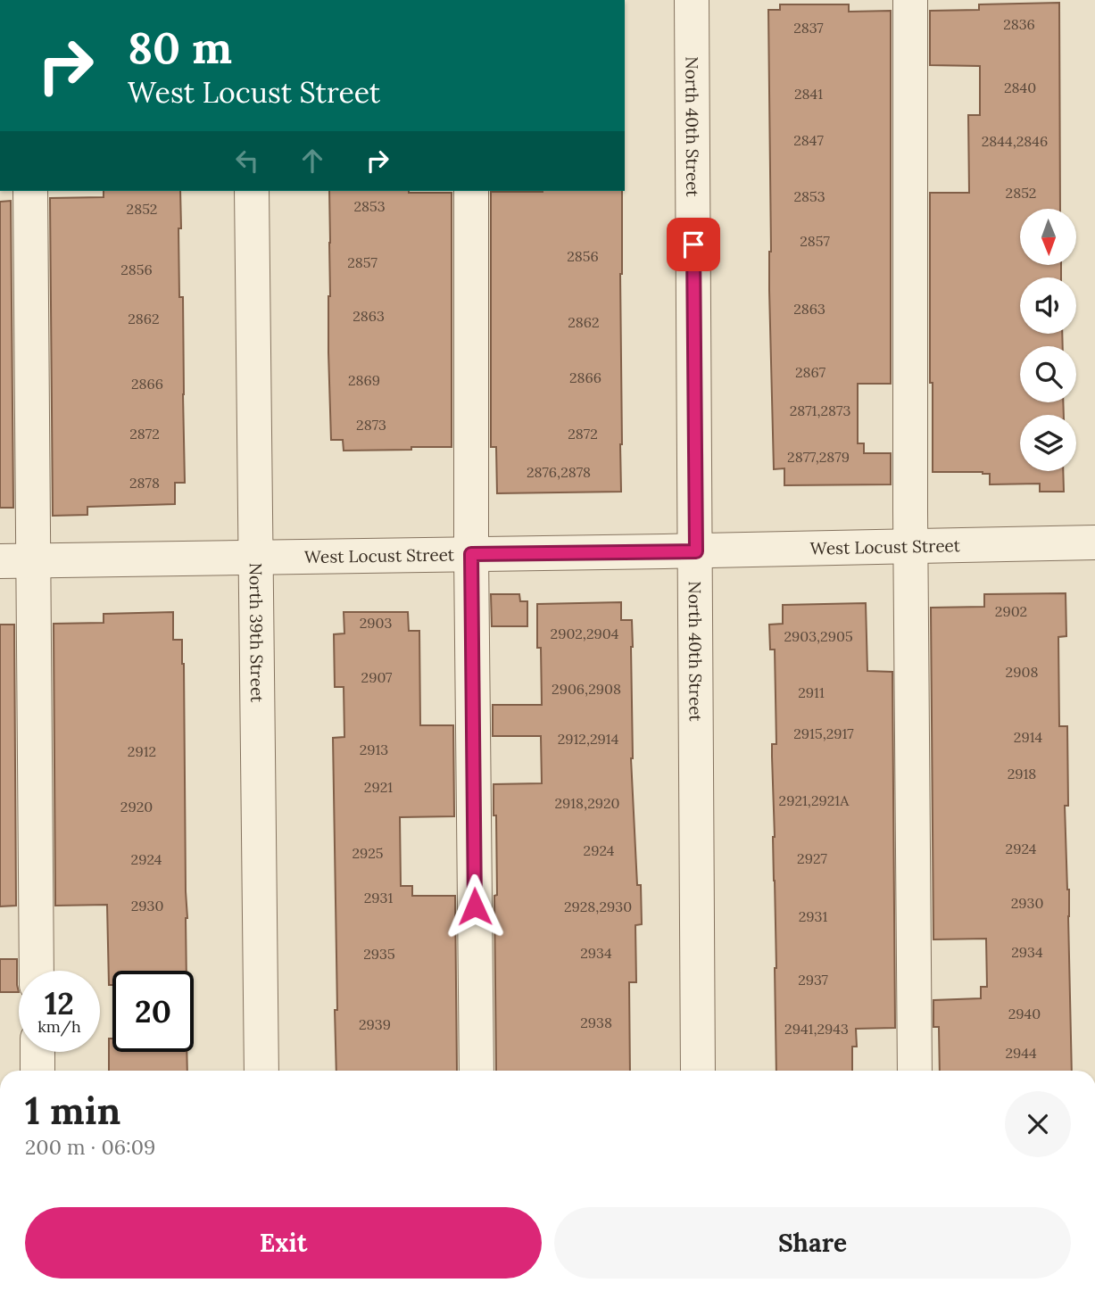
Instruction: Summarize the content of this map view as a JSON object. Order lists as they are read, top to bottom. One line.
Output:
{"streets":{"street":["North 40th Street","West Locust Street","North 39th Street"]},"crossings":[["North 40th Street","West Locust Street"],["West Locust Street","North 39th Street"]],"house_numbers":["2836","2837","2840","2841","2847","2844,2846","2852","2853","2853","2852","2857","2856","2857","2856","2863","2863","2862","2862","2867","2866","2869","2866","2871,2873","2873","2872","2872","2877,2879","2876,2878","2878","2902","2903","2902,2904","2903,2905","2908","2907","2906,2908","2911","2915,2917","2914","2912,2914","2913","2912","2918","2921","2921,2921A","2918,2920","2920","2924","2924","2925","2927","2924","2931","2930","2930","2928,2930","2931","2934","2934","2935","2937","2940","2938","2939","2941,2943","2944"],"north":"bottom","page":{"turn":["80 m","West Locust Street"],"speed":"12 km/h","limit":"20","heading":["1 min","200 m · 06:09"],"buttons":["Exit","Share"]}}
